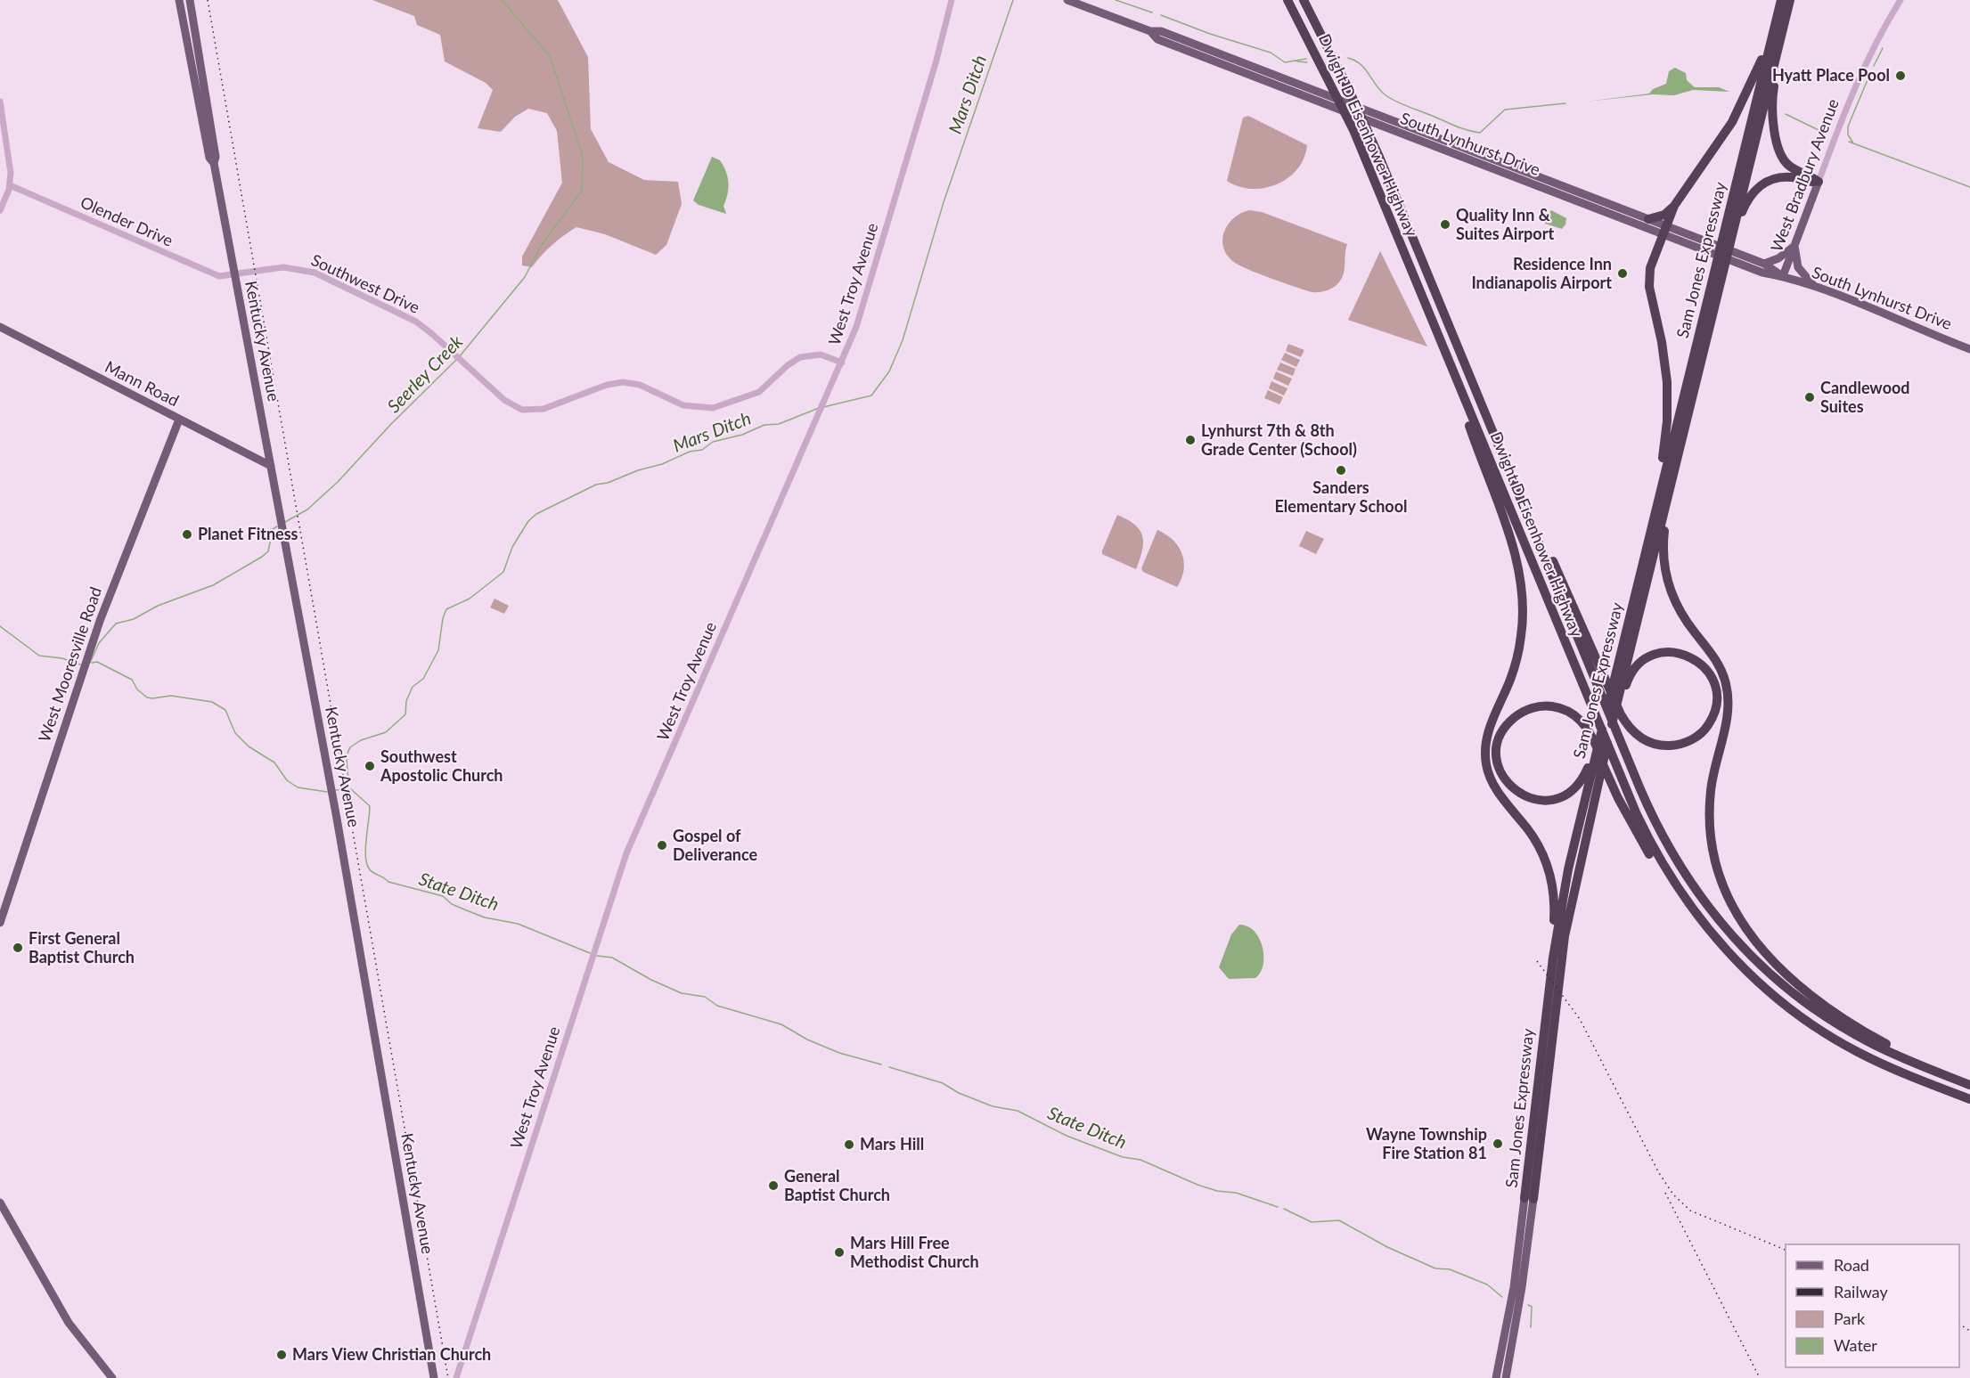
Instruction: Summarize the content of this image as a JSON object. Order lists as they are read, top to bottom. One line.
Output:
{"streets":{"highway":["Dwight D Eisenhower Highway","Sam Jones Expressway"],"main road":["South Lynhurst Drive","West Bradbury Avenue","Kentucky Avenue","Mann Road","West Mooresville Road"],"street":["Olender Drive","Southwest Drive","West Troy Avenue"]},"crossings":[["South Lynhurst Drive","West Bradbury Avenue"],["Olender Drive","Southwest Drive"],["Olender Drive","Kentucky Avenue"],["Southwest Drive","West Troy Avenue"],["Southwest Drive","Kentucky Avenue"],["Kentucky Avenue","Mann Road"],["Mann Road","West Mooresville Road"]],"water":["Mars Ditch","Seerley Creek","State Ditch"],"places":["Hyatt Place Pool","Quality Inn & Suites Airport","Residence Inn Indianapolis Airport","Candlewood Suites","Lynhurst 7th & 8th Grade Center (School)","Sanders Elementary School","Planet Fitness","Southwest Apostolic Church","Gospel of Deliverance","First General Baptist Church","Wayne Township Fire Station 81","Mars Hill","General Baptist Church","Mars Hill Free Methodist Church","Mars View Christian Church"],"legend":["Road","Railway","Park","Water"]}
